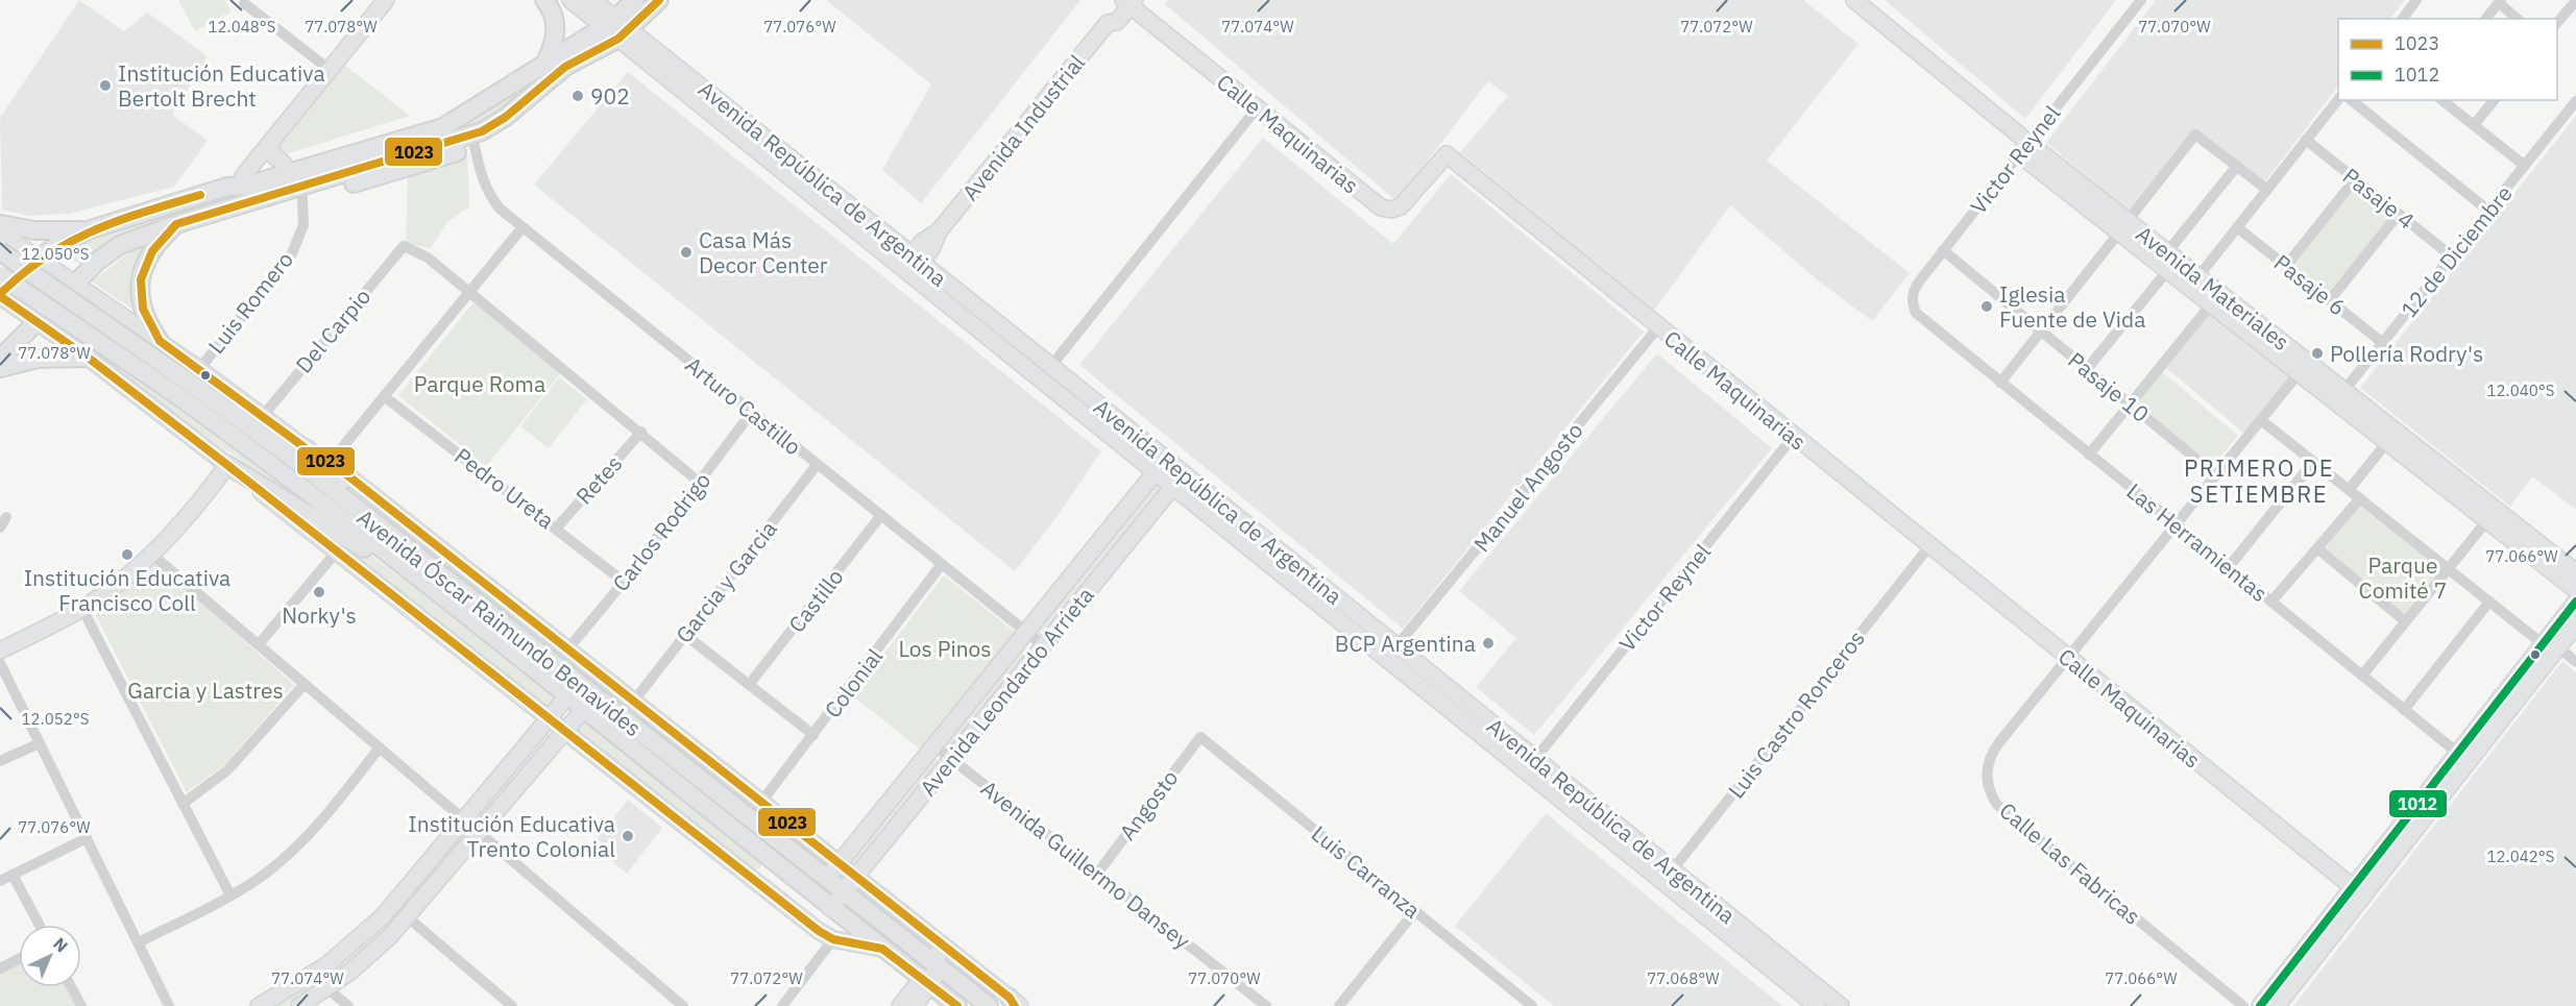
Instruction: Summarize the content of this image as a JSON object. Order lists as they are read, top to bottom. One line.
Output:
{"streets":{"main road":["Avenida Industrial","Calle Maquinarias","Avenida República de Argentina","Avenida Materiales","Avenida Óscar Raimundo Benavides","Avenida Leondardo Arrieta"],"street":["Victor Reynel","Pasaje 4","12 de Diciembre","Pasaje 6","Luis Romero","Del Carpio","Pasaje 10","Arturo Castillo","Retes","Manuel Angosto","Pedro Ureta","Carlos Rodrigo","Las Herramientas","Garcia y Garcia","Castillo","Colonial","Luis Castro Ronceros","Angosto","Calle Las Fabricas","Avenida Guillermo Dansey","Luis Carranza"]},"crossings":[["Avenida Industrial","Calle Maquinarias"],["Avenida Industrial","Avenida República de Argentina"],["Calle Maquinarias","Victor Reynel"],["Calle Maquinarias","Manuel Angosto"],["Calle Maquinarias","Luis Castro Ronceros"],["Calle Maquinarias","Calle Las Fabricas"],["Victor Reynel","Avenida República de Argentina"],["Victor Reynel","Avenida Materiales"],["Victor Reynel","Pasaje 10"],["Victor Reynel","Las Herramientas"],["Avenida República de Argentina","Manuel Angosto"],["Avenida República de Argentina","Avenida Leondardo Arrieta"],["Avenida República de Argentina","Luis Castro Ronceros"],["Pasaje 4","12 de Diciembre"],["12 de Diciembre","Pasaje 6"],["12 de Diciembre","Avenida Materiales"],["Avenida Materiales","Calle Las Fabricas"],["Luis Romero","Avenida Óscar Raimundo Benavides"],["Del Carpio","Avenida Óscar Raimundo Benavides"],["Pasaje 10","Calle Las Fabricas"],["Arturo Castillo","Carlos Rodrigo"],["Arturo Castillo","Garcia y Garcia"],["Arturo Castillo","Castillo"],["Arturo Castillo","Colonial"],["Arturo Castillo","Avenida Leondardo Arrieta"],["Retes","Pedro Ureta"],["Pedro Ureta","Carlos Rodrigo"],["Carlos Rodrigo","Avenida Óscar Raimundo Benavides"],["Las Herramientas","Calle Las Fabricas"],["Garcia y Garcia","Avenida Óscar Raimundo Benavides"],["Avenida Óscar Raimundo Benavides","Colonial"],["Avenida Óscar Raimundo Benavides","Avenida Leondardo Arrieta"],["Avenida Leondardo Arrieta","Avenida Guillermo Dansey"],["Angosto","Avenida Guillermo Dansey"],["Angosto","Luis Carranza"]],"districts":["PRIMERO DE SETIEMBRE"],"parks":["Parque Roma","Parque Comité 7","Los Pinos","Garcia y Lastres"],"places":["Institución Educativa Bertolt Brecht","902","Casa Más Decor Center","Iglesia Fuente de Vida","Pollería Rodry's","Institución Educativa Francisco Coll","Norky's","BCP Argentina","Institución Educativa Trento Colonial"],"lines":["transit line 1023","transit line 1012"],"legend":["1023","1012"],"north":"top right","coordinates":["12.048°S","77.078°W","77.076°W","77.074°W","77.072°W","77.070°W","12.050°S","12.040°S","77.066°W","12.052°S","12.042°S","77.068°W"]}
